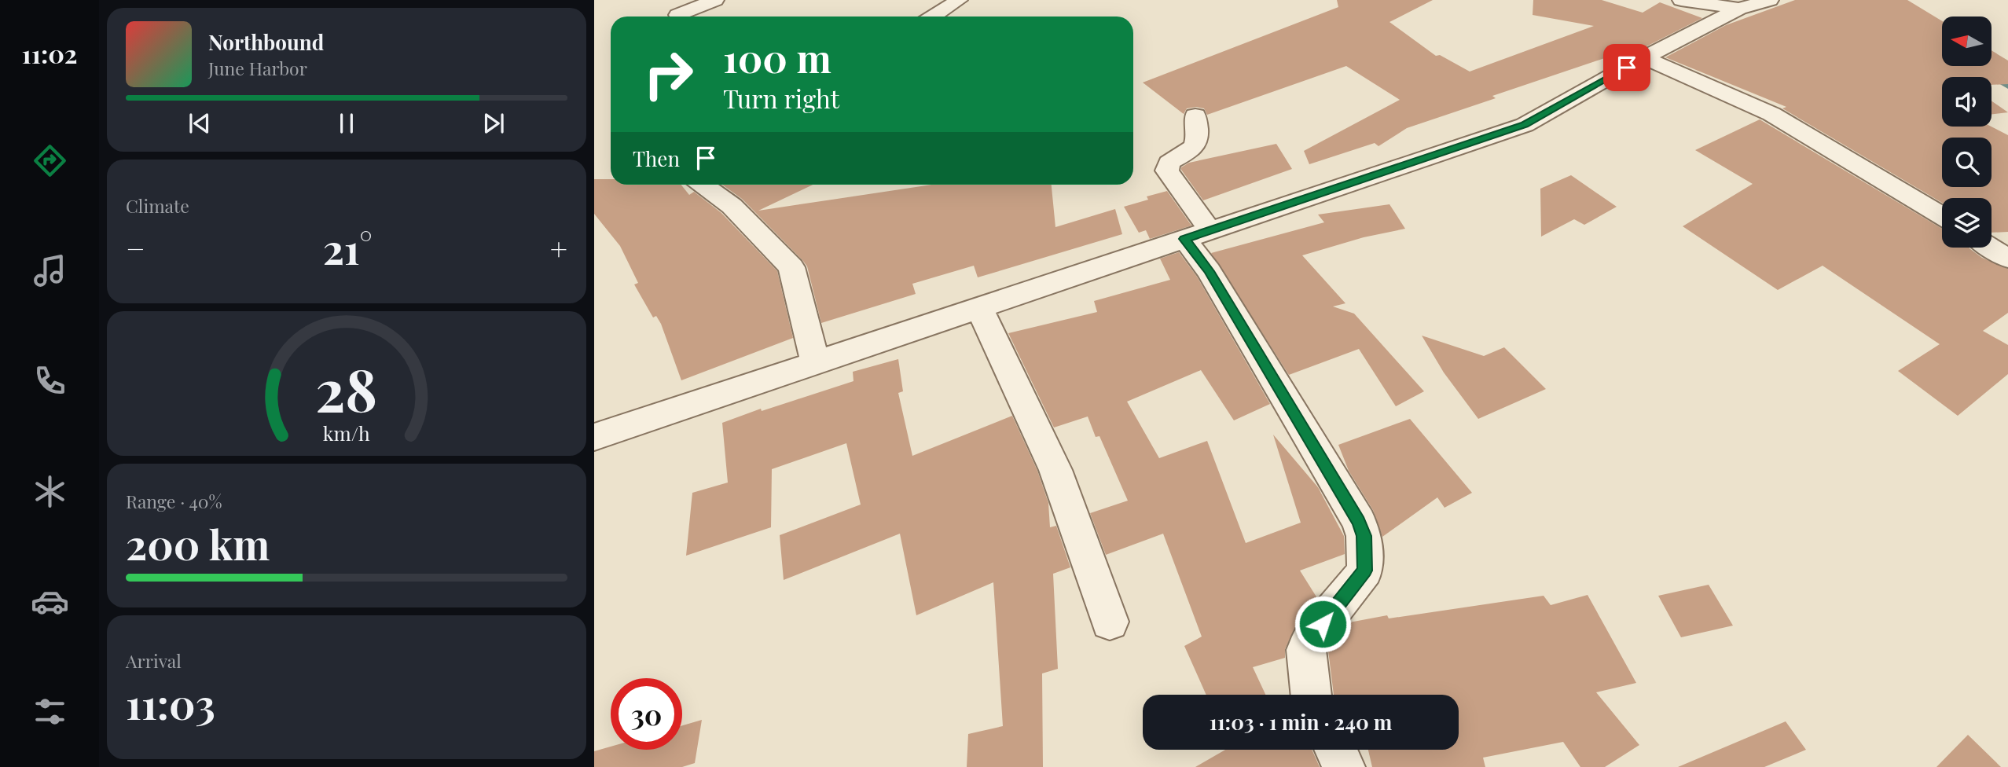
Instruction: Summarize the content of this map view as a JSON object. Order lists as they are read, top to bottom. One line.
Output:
{"north":"left","page":{"tabs":"11:02","turn":["100 m","Turn right"],"song":["Northbound","June Harbor"],"then":"Then","tile":["Climate",["Range · 40%","200 km"],["Arrival","11:03"]],"heat":["−","21°","+"],"limit":"30","trip":"11:03 · 1 min · 240 m","gauge":["28","km/h"]}}
